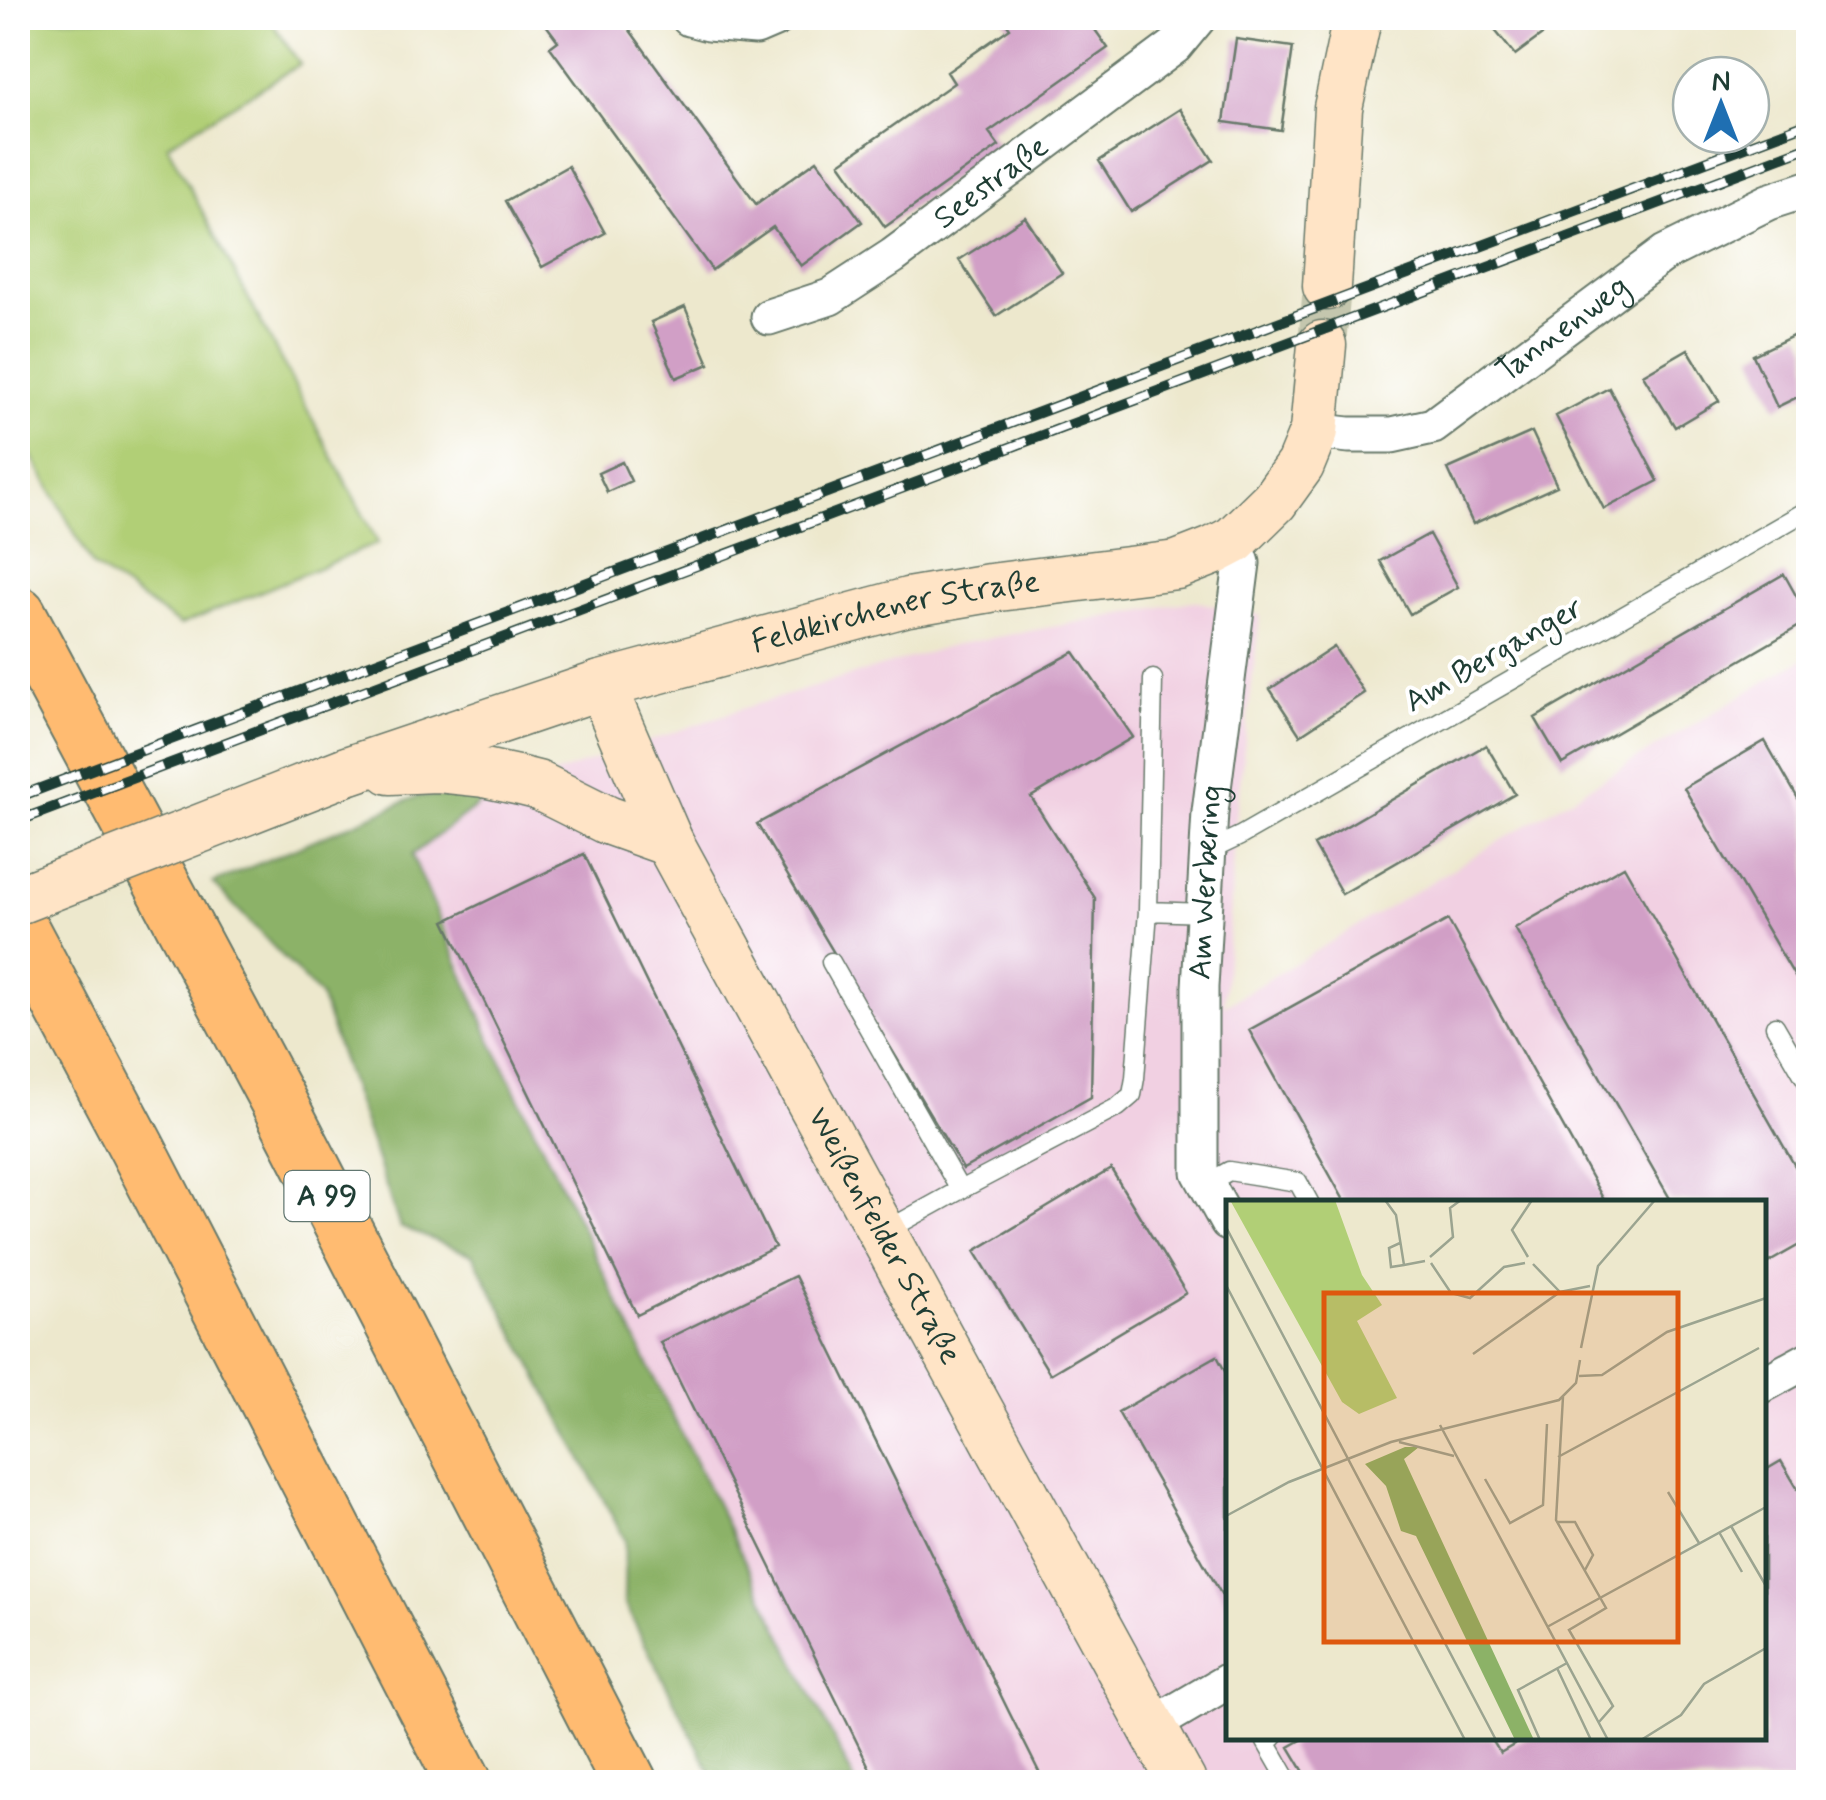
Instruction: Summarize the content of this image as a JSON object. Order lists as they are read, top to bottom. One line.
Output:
{"streets":{"highway":["A 99"],"street":["Seestraße","Tannenweg","Feldkirchener Straße","Am Werbering","Weißenfelder Straße"],"lane":["Am Berganger"]},"crossings":[["Tannenweg","Feldkirchener Straße"],["Feldkirchener Straße","Am Werbering"],["Feldkirchener Straße","Weißenfelder Straße"],["Am Berganger","Am Werbering"]],"north":"top"}
